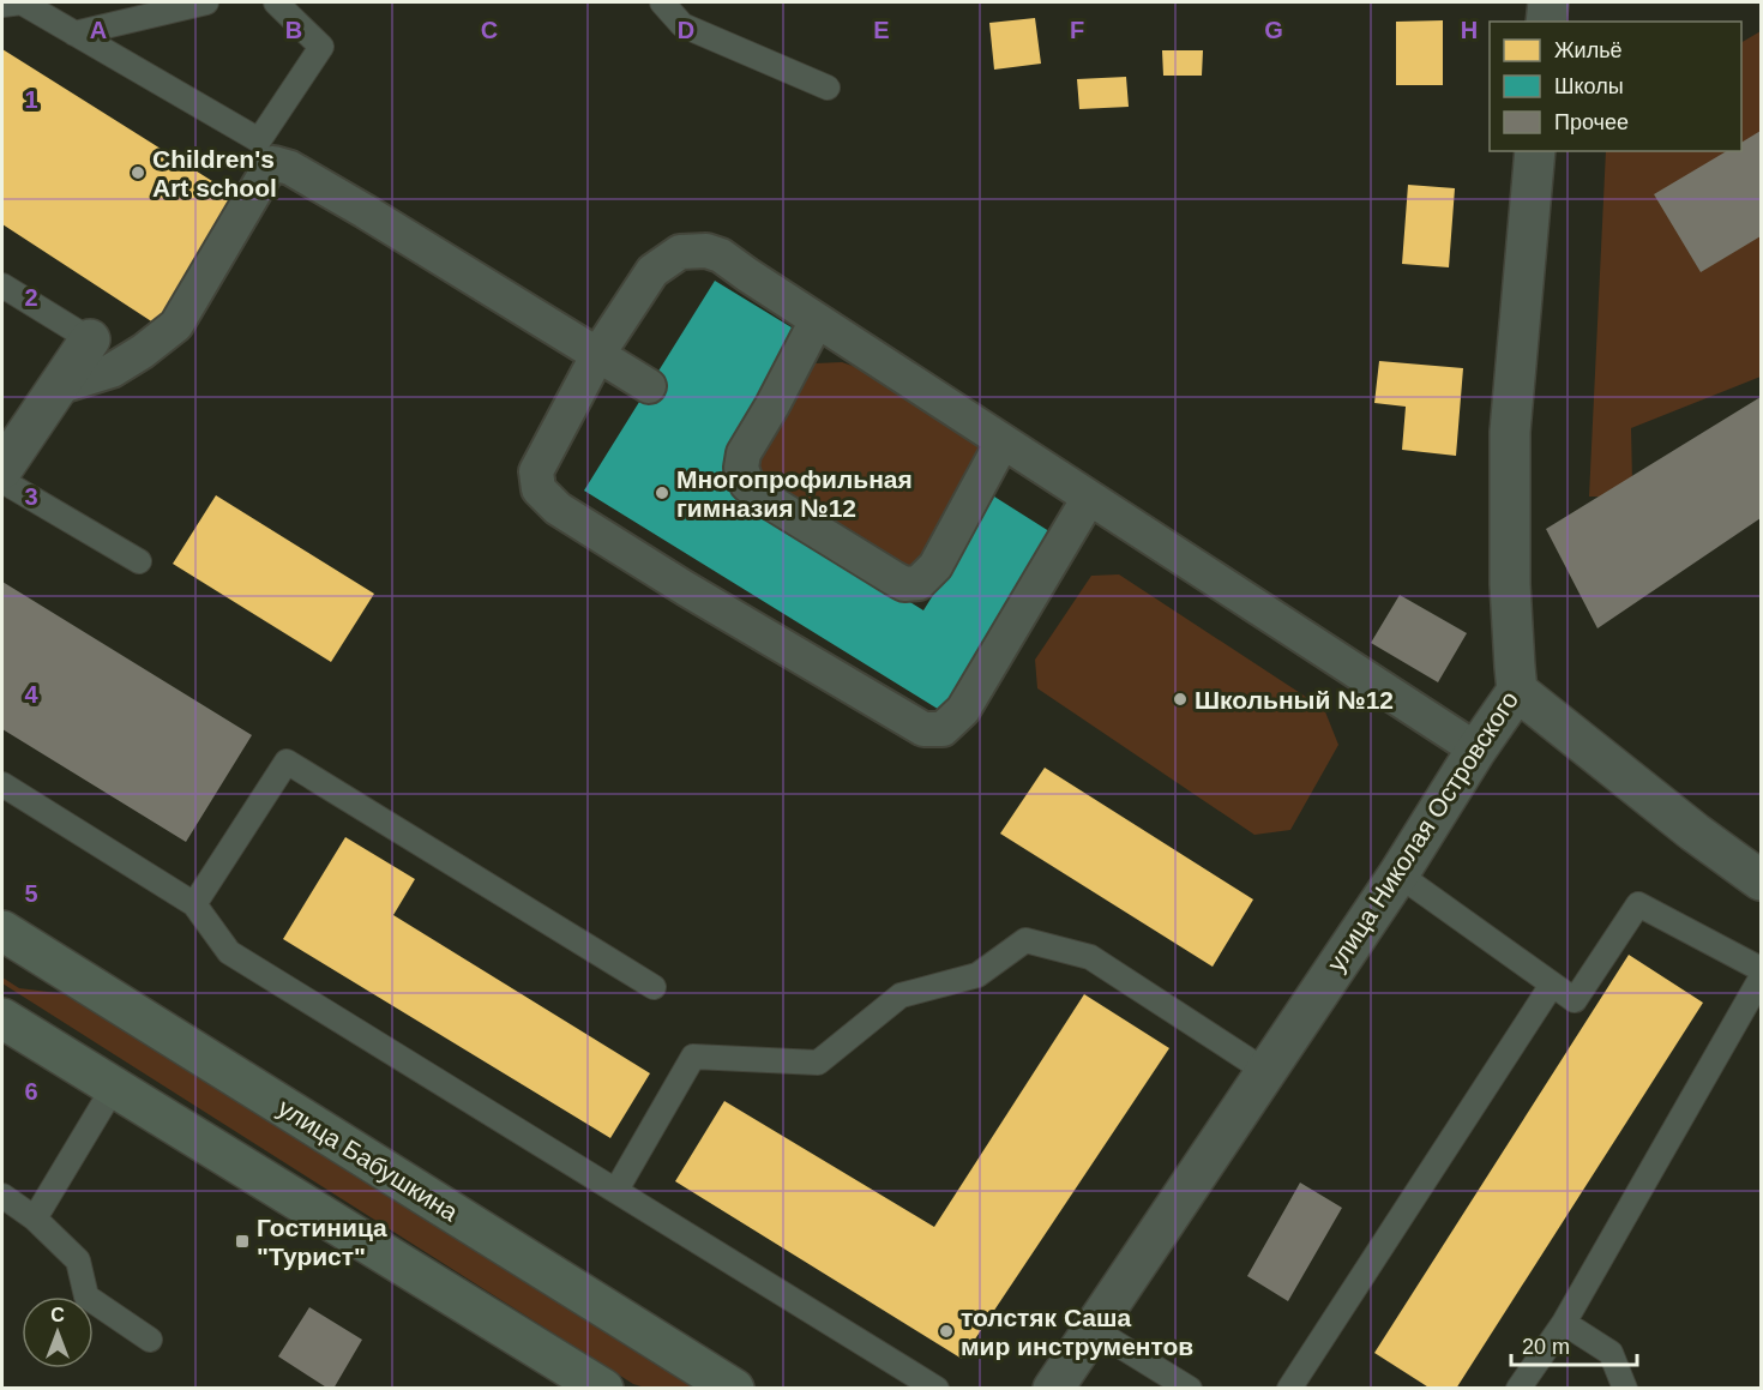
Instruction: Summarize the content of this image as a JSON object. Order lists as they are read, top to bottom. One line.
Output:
{"streets":{"main road":["улица Бабушкина"],"street":["улица Николая Островского"]},"places":{"other":["Children's Art school","Многопрофильная гимназия №12","Школьный №12","толстяк Саша мир инструментов"],"transit":["Гостиница \"Турист\""]},"legend":["Жильё","Школы","Прочее"],"scale_bar":"20 m","north":"top","grid":{"columns":["A","B","C","D","E","F","G","H"],"rows":["1","2","3","4","5","6"]}}
